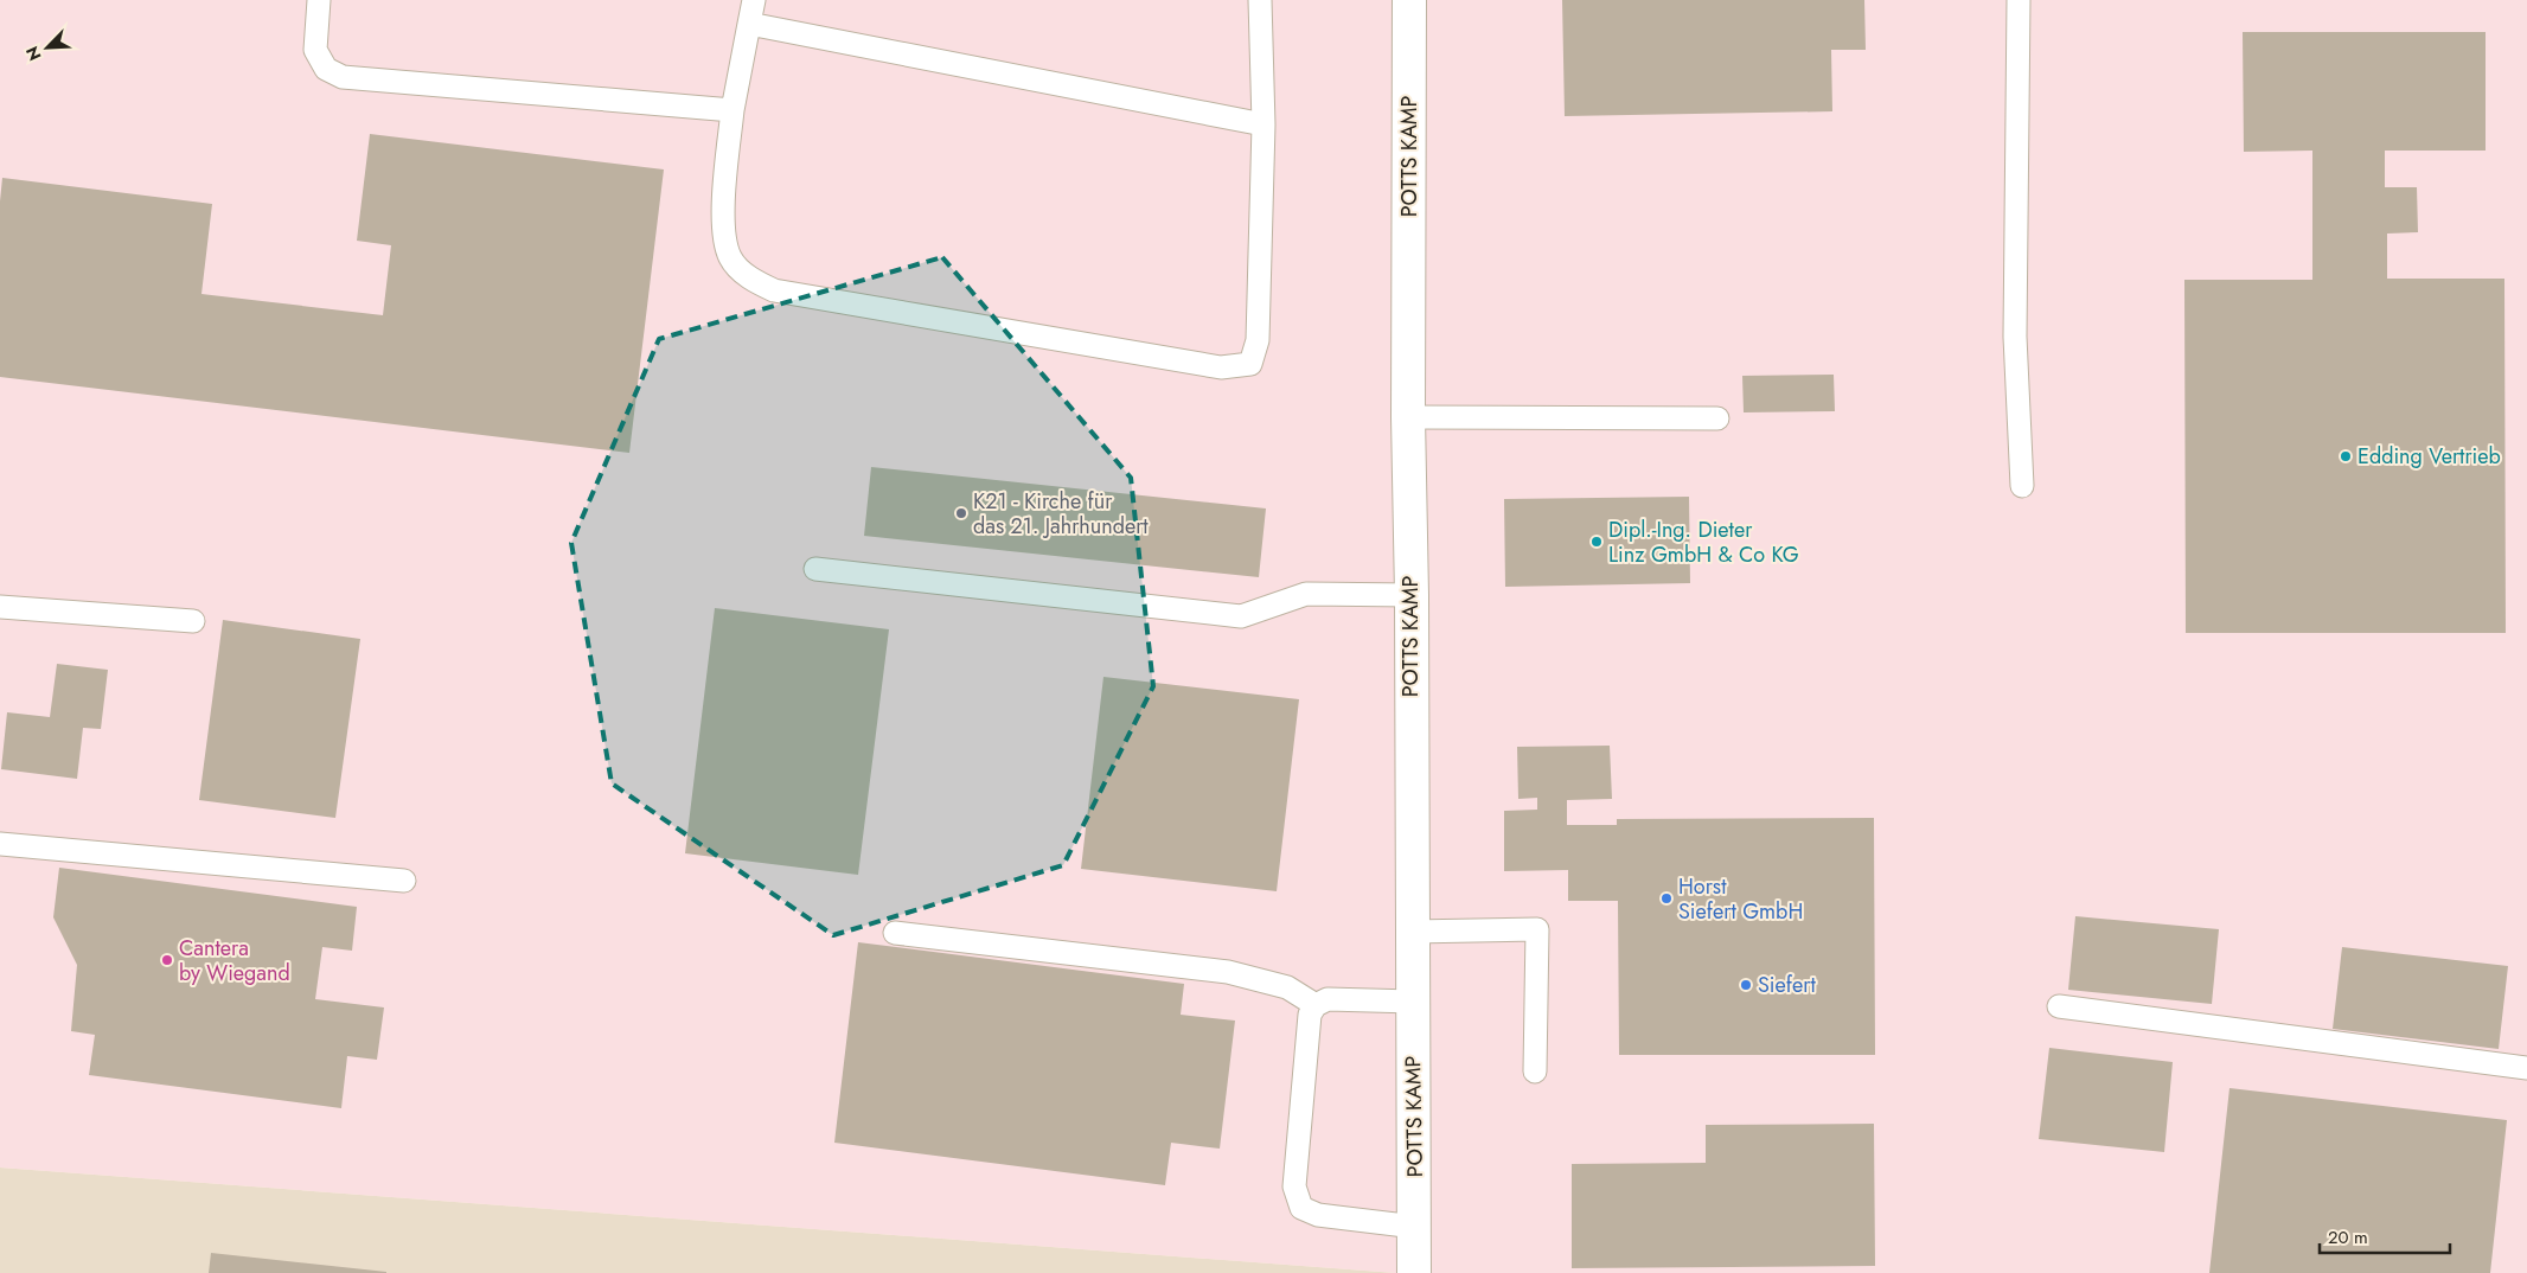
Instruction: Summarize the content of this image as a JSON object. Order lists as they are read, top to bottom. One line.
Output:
{"streets":{"street":["POTTS KAMP"]},"places":["Edding Vertrieb","K21 - Kirche für das 21. Jahrhundert","Dipl.-Ing. Dieter Linz GmbH & Co KG","Horst Siefert GmbH","Cantera by Wiegand","Siefert"],"scale_bar":"20 m","north":"bottom left"}
